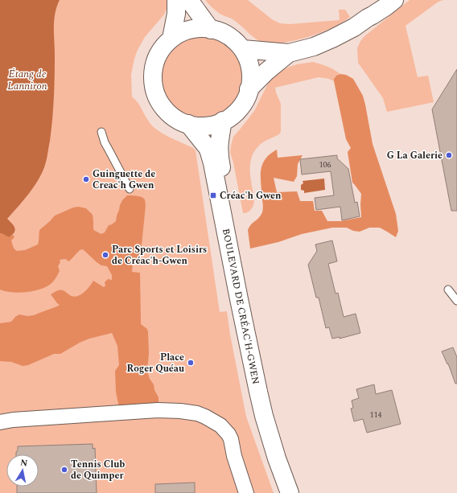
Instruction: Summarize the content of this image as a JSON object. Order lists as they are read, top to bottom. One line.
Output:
{"streets":{"street":["BOULEVARD DE CRÉAC'H-GWEN"]},"water":["Étang de Lanniron"],"places":{"other":["G La Galerie","Guinguette de Creac'h Gwen","Parc Sports et Loisirs de Créac'h-Gwen","Place Roger Quéau","Tennis Club de Quimper"],"transit":["Créac'h Gwen"]},"house_numbers":["106","114"],"north":"top"}
